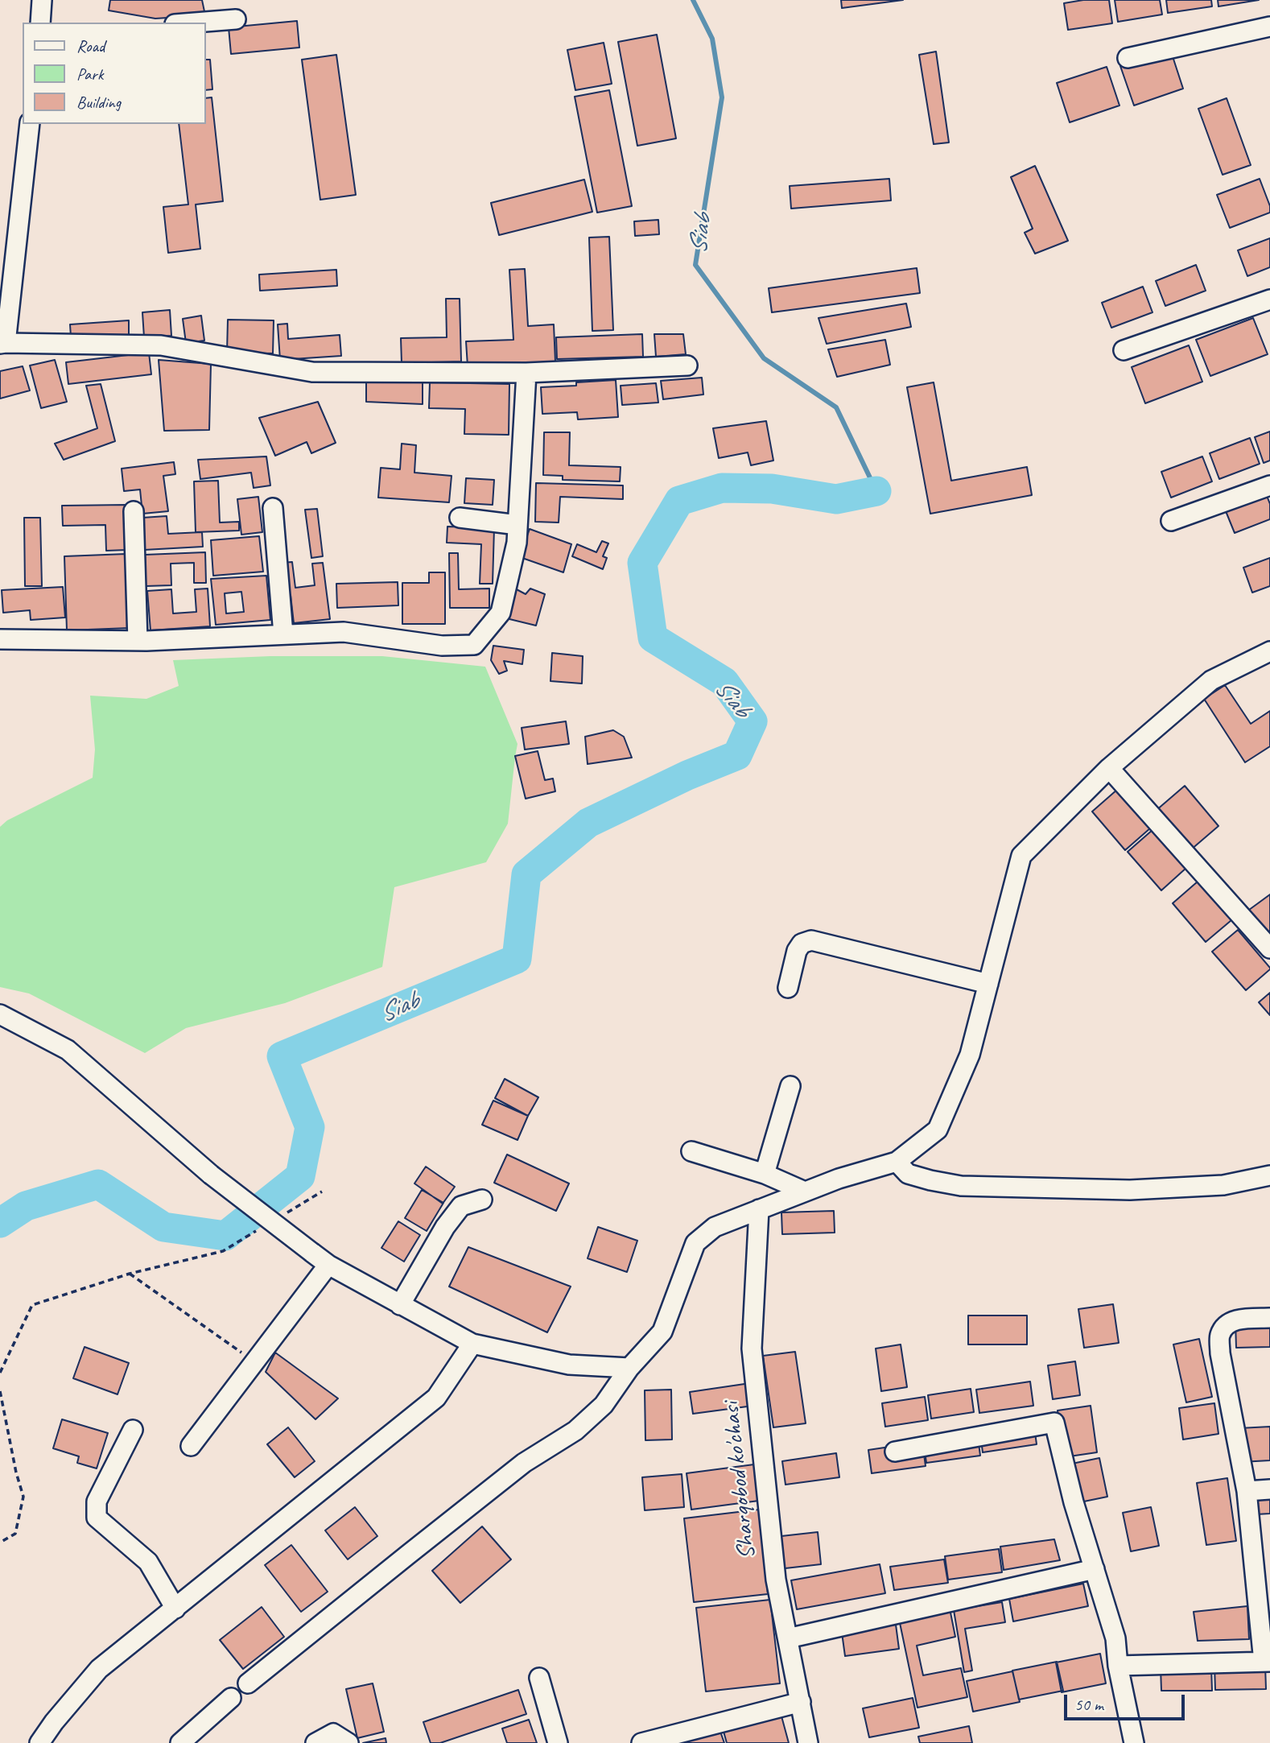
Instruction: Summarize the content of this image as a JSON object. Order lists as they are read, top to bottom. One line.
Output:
{"streets":{"street":["Sharqobod ko'chasi"]},"water":["Siab"],"legend":["Road","Park","Building"],"scale_bar":"50 m"}
